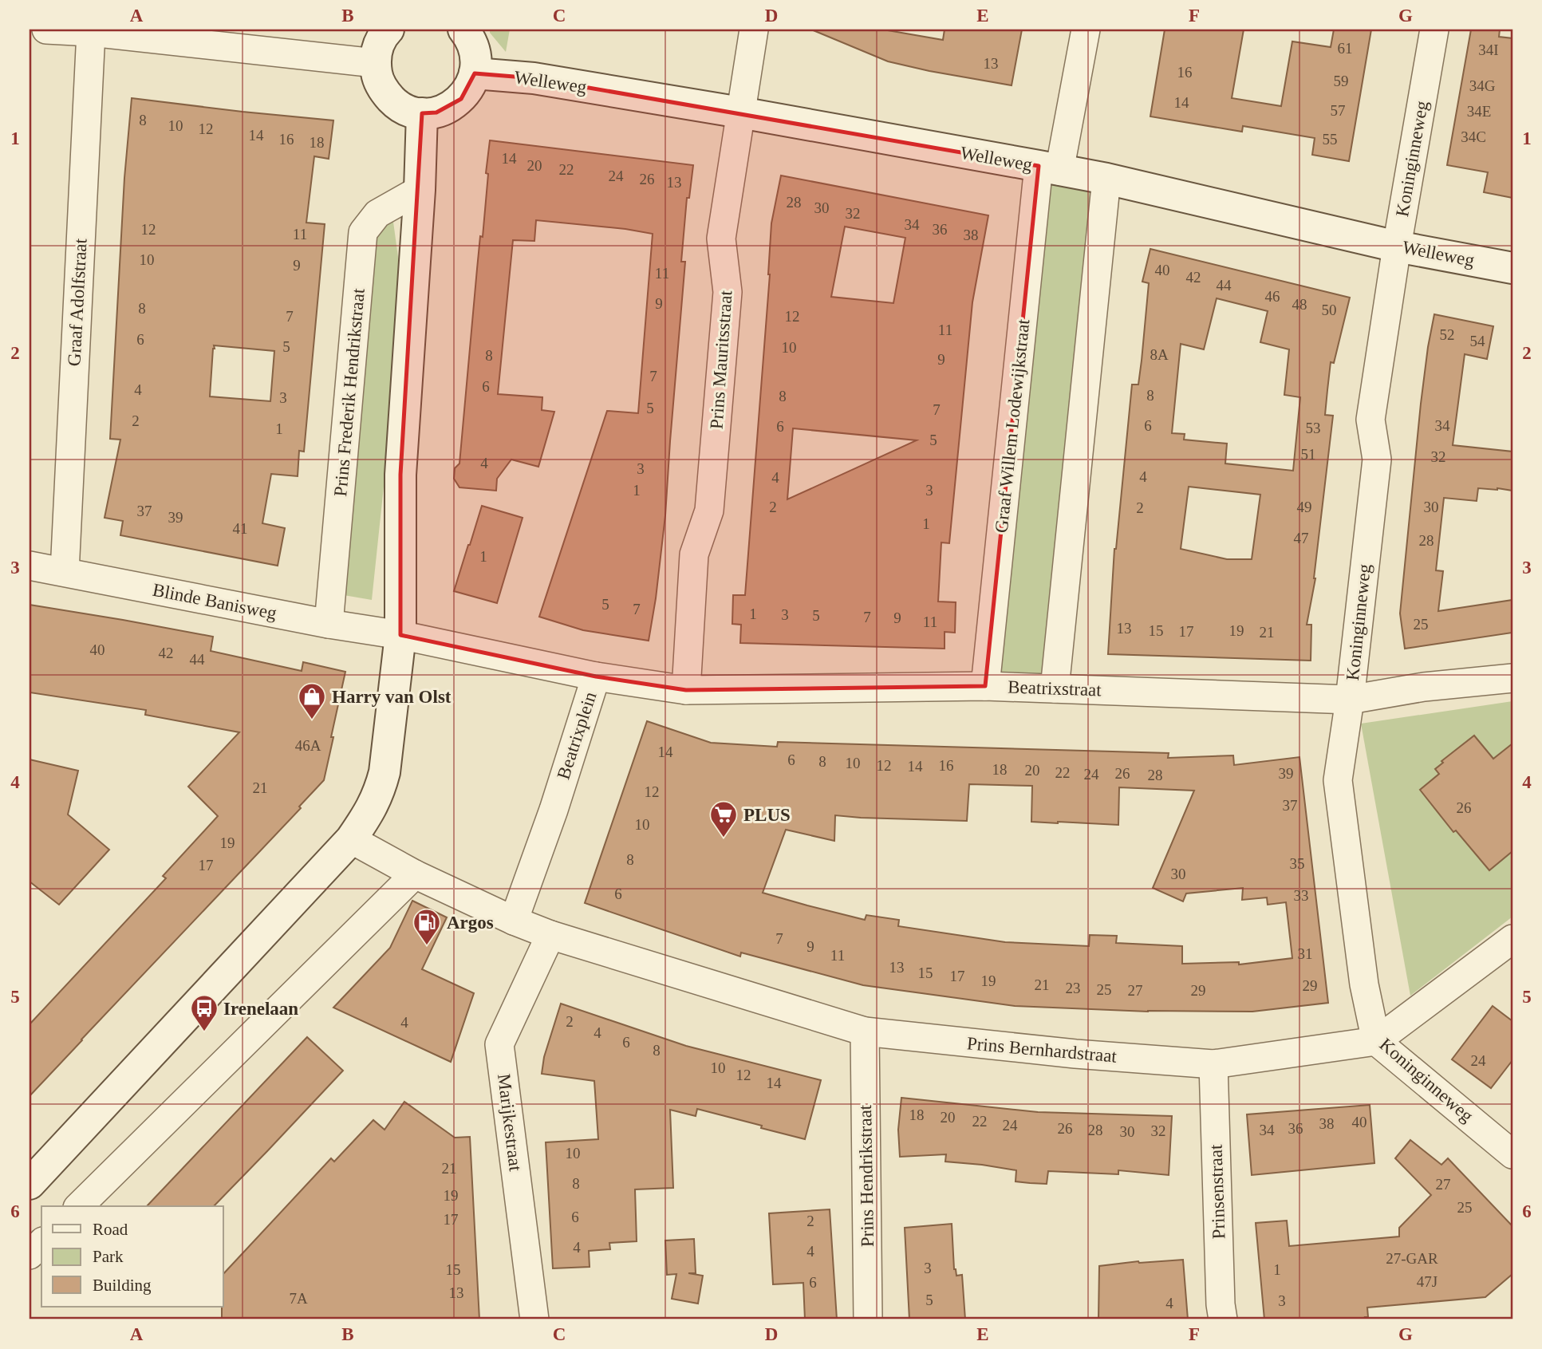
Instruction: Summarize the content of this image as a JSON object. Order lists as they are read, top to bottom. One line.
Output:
{"streets":{"main road":["Welleweg"],"street":["Koninginneweg","Graaf Adolfstraat","Prins Mauritsstraat","Prins Frederik Hendrikstraat","Graaf Willem Lodewijkstraat","Blinde Banisweg","Beatrixstraat","Beatrixplein","Prins Bernhardstraat","Marijkestraat","Prins Hendrikstraat","Prinsenstraat"]},"crossings":[["Welleweg","Koninginneweg"],["Welleweg","Prins Mauritsstraat"],["Welleweg","Graaf Willem Lodewijkstraat"],["Koninginneweg","Beatrixstraat"],["Koninginneweg","Prins Bernhardstraat"],["Graaf Adolfstraat","Blinde Banisweg"],["Prins Mauritsstraat","Beatrixstraat"],["Prins Frederik Hendrikstraat","Blinde Banisweg"],["Graaf Willem Lodewijkstraat","Beatrixstraat"],["Blinde Banisweg","Beatrixplein"],["Beatrixstraat","Beatrixplein"],["Prins Bernhardstraat","Marijkestraat"],["Prins Bernhardstraat","Prins Hendrikstraat"],["Prins Bernhardstraat","Prinsenstraat"]],"places":{"shop":["Harry van Olst"],"supermarket":["PLUS"],"fuel station":["Argos"],"bus stop":["Irenelaan"]},"house_numbers":["61","34I","13","16","59","34G","14","57","34E","8","10","12","14","34C","16","55","18","14","20","22","24","26","13","28","30","32","34","12","36","11","38","10","9","40","11","42","44","46","9","48","8","50","7","12","11","52","6","54","5","10","8A","8","9","7","6","4","8","8","3","5","7","2","6","34","6","53","1","5","51","32","4","3","4","4","1","3","2","49","30","2","37","39","1","41","47","28","1","5","7","1","3","5","7","9","11","25","13","15","19","17","21","40","42","44","46A","14","6","8","10","12","16","14","18","20","22","26","39","24","28","21","12","37","26","10","19","8","35","17","30","6","33","7","9","31","11","13","15","17","19","21","29","23","25","27","29","2","4","4","6","8","24","10","12","14","18","20","22","40","38","24","26","36","28","34","32","30","10","21","8","27","19","25","6","17","2","4","4","27-GAR","3","15","1","47J","6","13","7A","5","3","4"],"legend":["Road","Park","Building"],"grid":{"columns":["A","B","C","D","E","F","G"],"rows":["1","2","3","4","5","6"]}}
